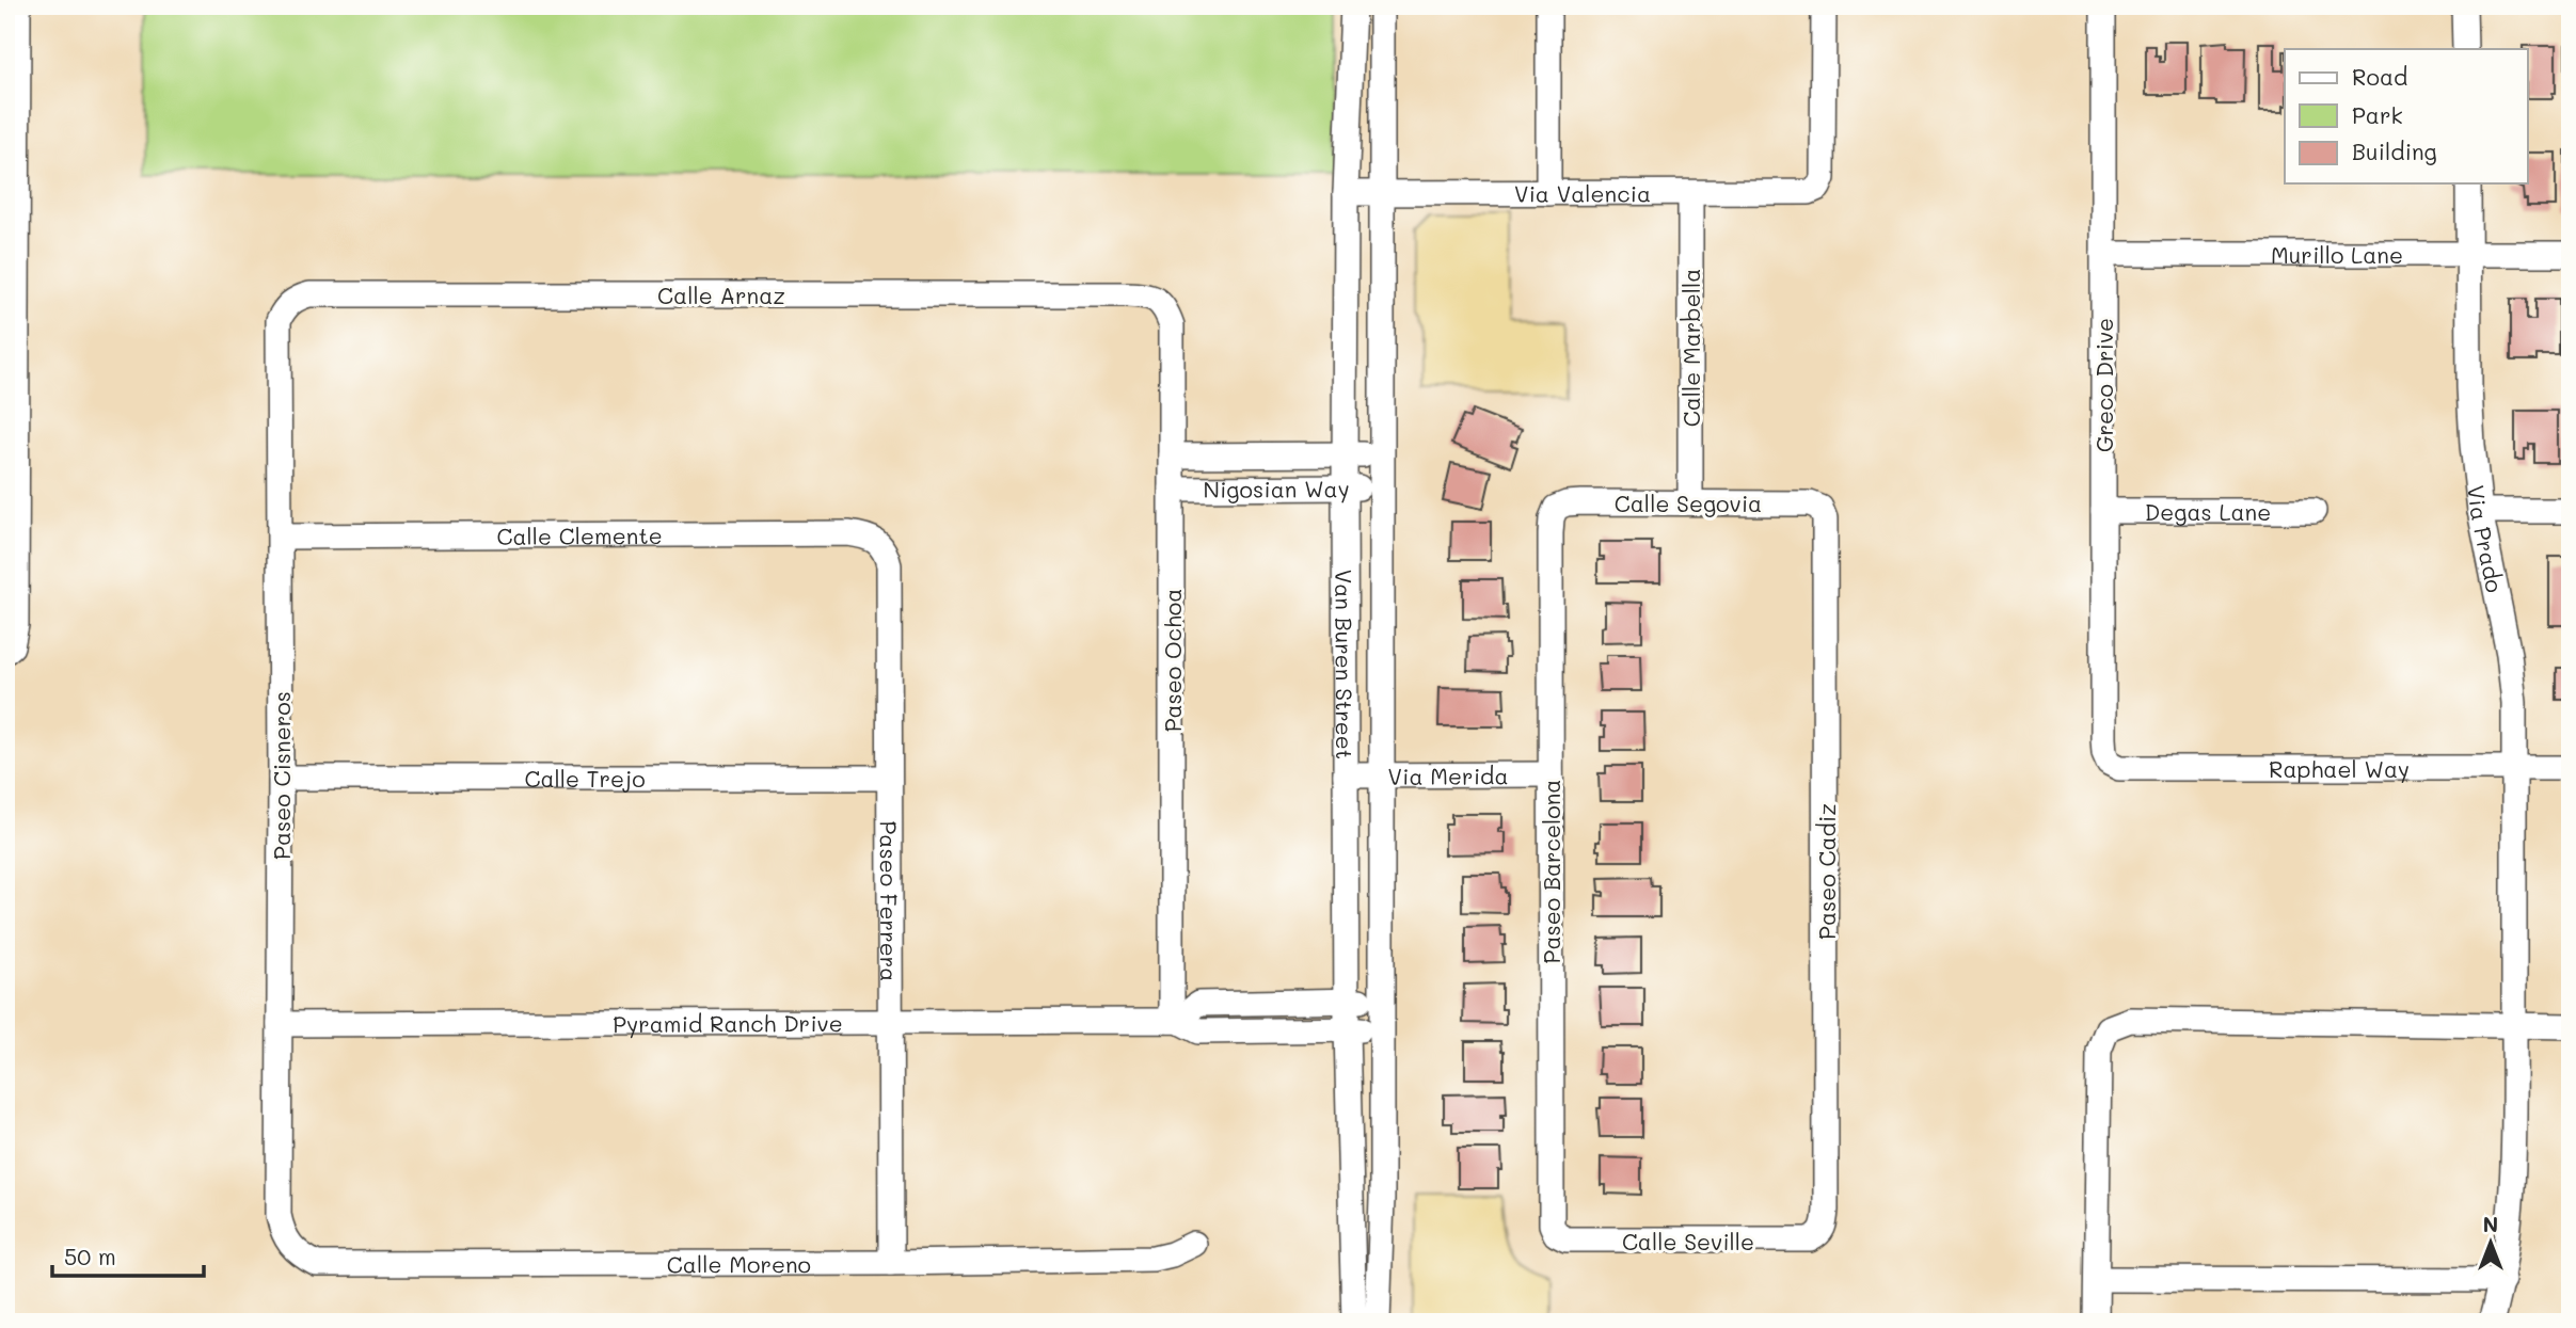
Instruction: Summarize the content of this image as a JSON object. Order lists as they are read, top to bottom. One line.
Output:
{"streets":{"street":["Via Valencia","Murillo Lane","Calle Arnaz","Calle Marbella","Greco Drive","Nigosian Way","Calle Segovia","Degas Lane","Calle Clemente","Via Prado","Paseo Ochoa","Van Buren Street","Raphael Way","Via Merida","Paseo Cisneros","Calle Trejo","Paseo Barcelona","Paseo Cadiz","Paseo Ferrera","Pyramid Ranch Drive","Calle Seville","Calle Moreno"]},"crossings":[["Via Valencia","Calle Marbella"],["Via Valencia","Van Buren Street"],["Murillo Lane","Greco Drive"],["Murillo Lane","Via Prado"],["Calle Arnaz","Paseo Ochoa"],["Calle Arnaz","Paseo Cisneros"],["Calle Marbella","Calle Segovia"],["Greco Drive","Degas Lane"],["Greco Drive","Raphael Way"],["Nigosian Way","Paseo Ochoa"],["Nigosian Way","Van Buren Street"],["Calle Segovia","Paseo Barcelona"],["Calle Segovia","Paseo Cadiz"],["Calle Clemente","Paseo Cisneros"],["Calle Clemente","Paseo Ferrera"],["Via Prado","Raphael Way"],["Paseo Ochoa","Pyramid Ranch Drive"],["Van Buren Street","Via Merida"],["Van Buren Street","Pyramid Ranch Drive"],["Via Merida","Paseo Barcelona"],["Paseo Cisneros","Calle Trejo"],["Paseo Cisneros","Pyramid Ranch Drive"],["Paseo Cisneros","Calle Moreno"],["Calle Trejo","Paseo Ferrera"],["Paseo Barcelona","Calle Seville"],["Paseo Cadiz","Calle Seville"],["Paseo Ferrera","Pyramid Ranch Drive"],["Paseo Ferrera","Calle Moreno"]],"legend":["Road","Park","Building"],"scale_bar":"50 m","north":"top"}
